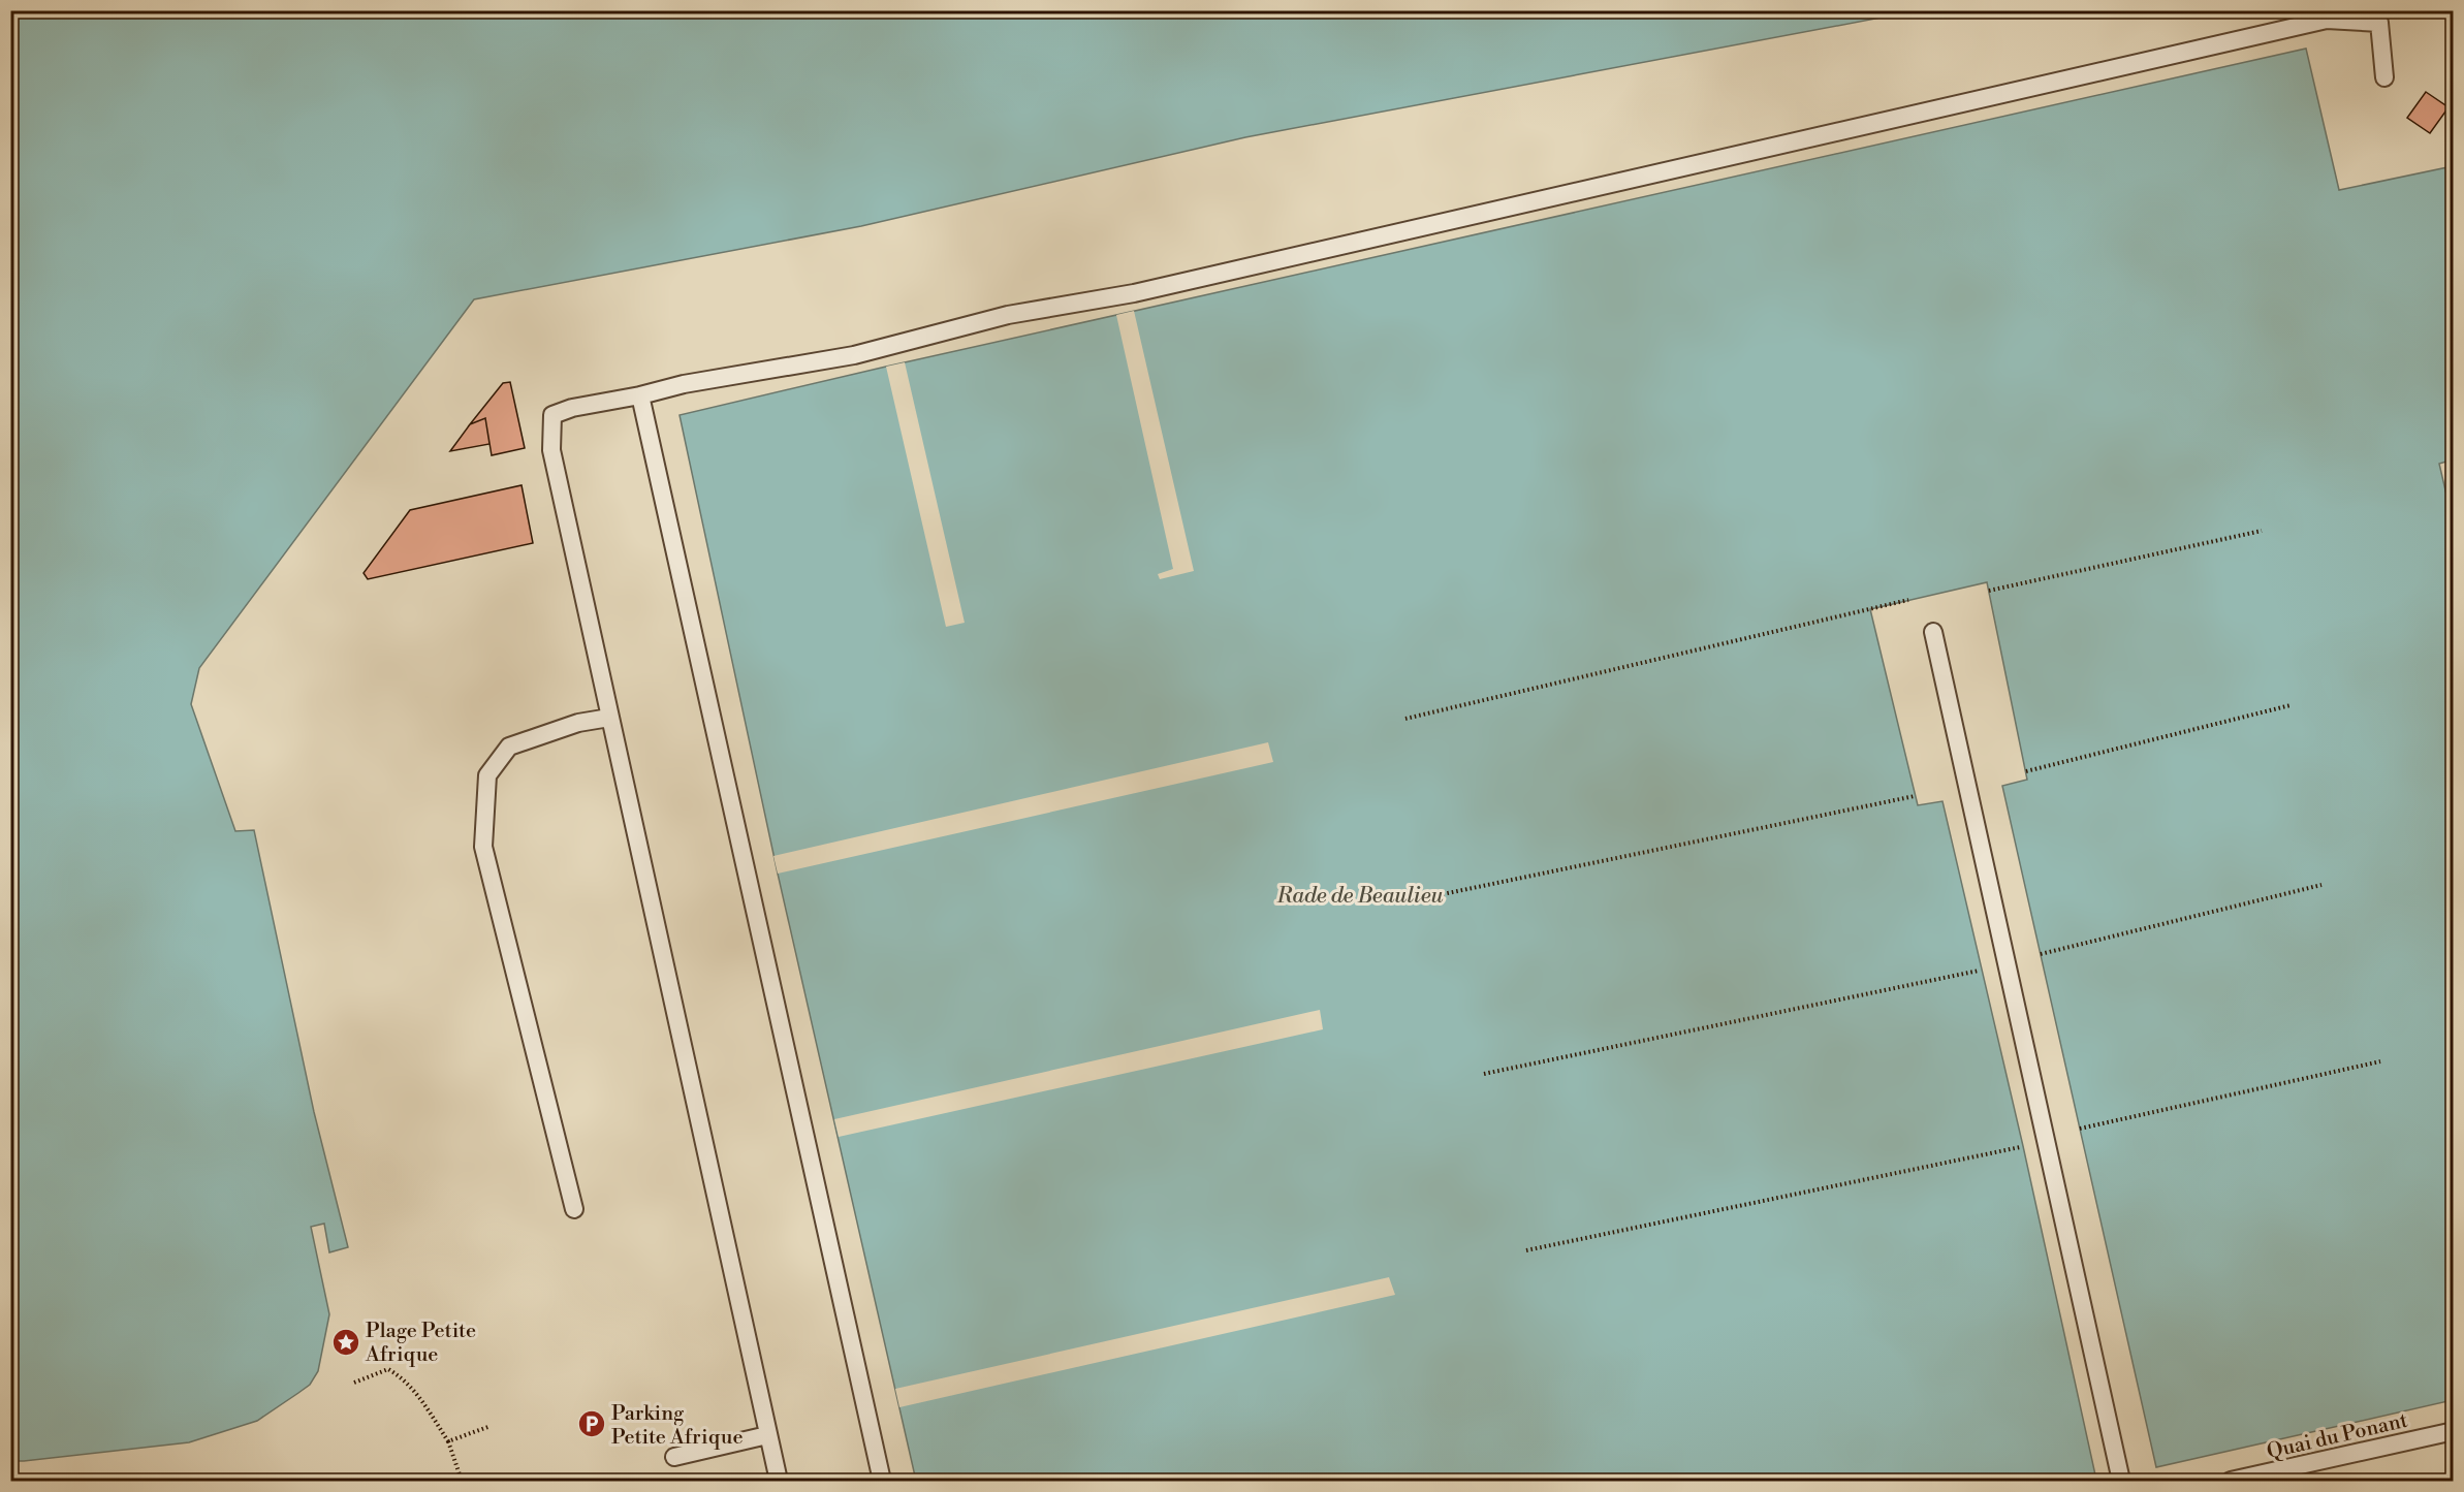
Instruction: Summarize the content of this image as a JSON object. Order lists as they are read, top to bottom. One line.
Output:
{"streets":{"lane":["Quai du Ponant"]},"water":["Rade de Beaulieu"],"places":{"place":["Plage Petite Afrique"],"parking":["Parking Petite Afrique"]}}
